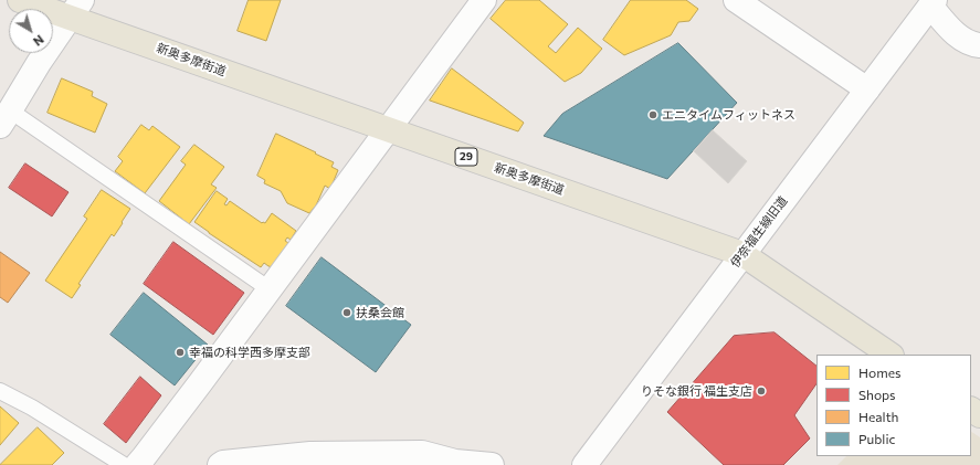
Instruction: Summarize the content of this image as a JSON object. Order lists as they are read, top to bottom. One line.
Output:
{"streets":{"main road":["新奥多摩街道","29"],"street":["伊奈福生線旧道"]},"crossings":[["新奥多摩街道","伊奈福生線旧道"]],"places":["エニタイムフィットネス","扶桑会館","幸福の科学西多摩支部","りそな銀行 福生支店"],"legend":["Homes","Shops","Health","Public"],"north":"bottom right"}
